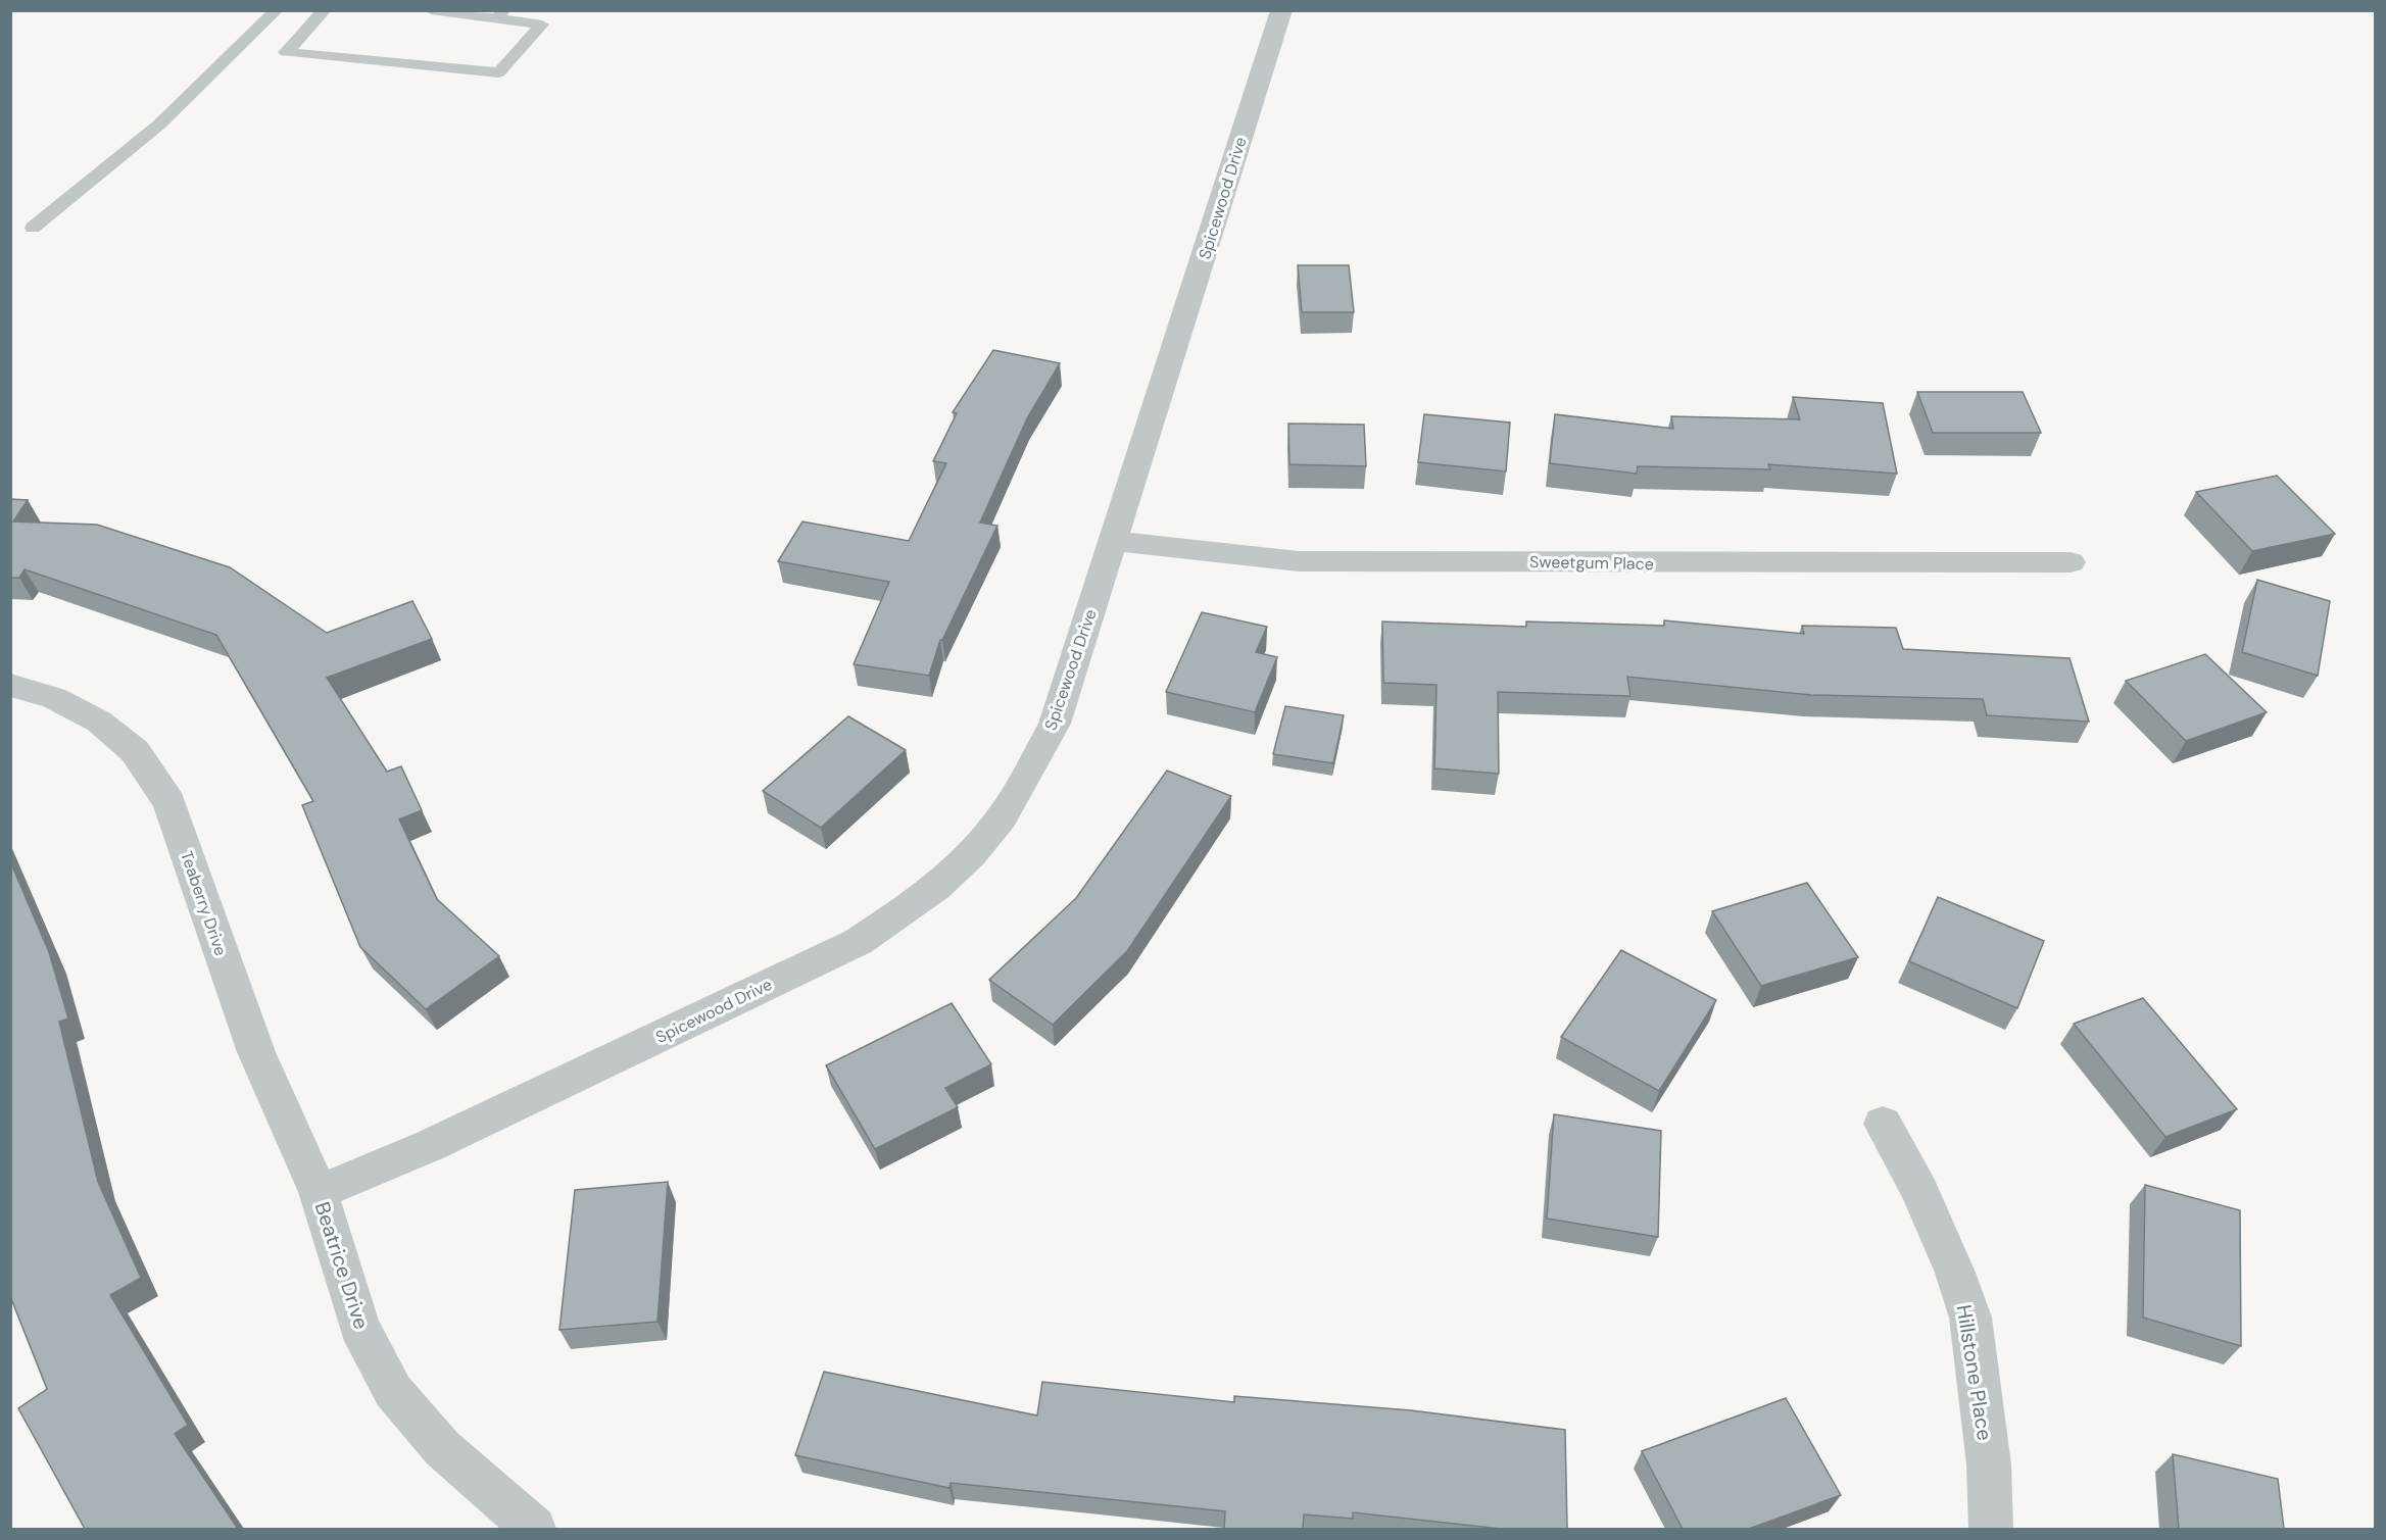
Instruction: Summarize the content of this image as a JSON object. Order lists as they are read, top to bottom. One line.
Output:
{"streets":{"street":["Spicewood Drive","Sweetgum Place","Teaberry Drive","Beatrice Drive","Hillstone Place"]},"crossings":[["Spicewood Drive","Sweetgum Place"],["Spicewood Drive","Teaberry Drive"],["Spicewood Drive","Beatrice Drive"],["Teaberry Drive","Beatrice Drive"]]}
